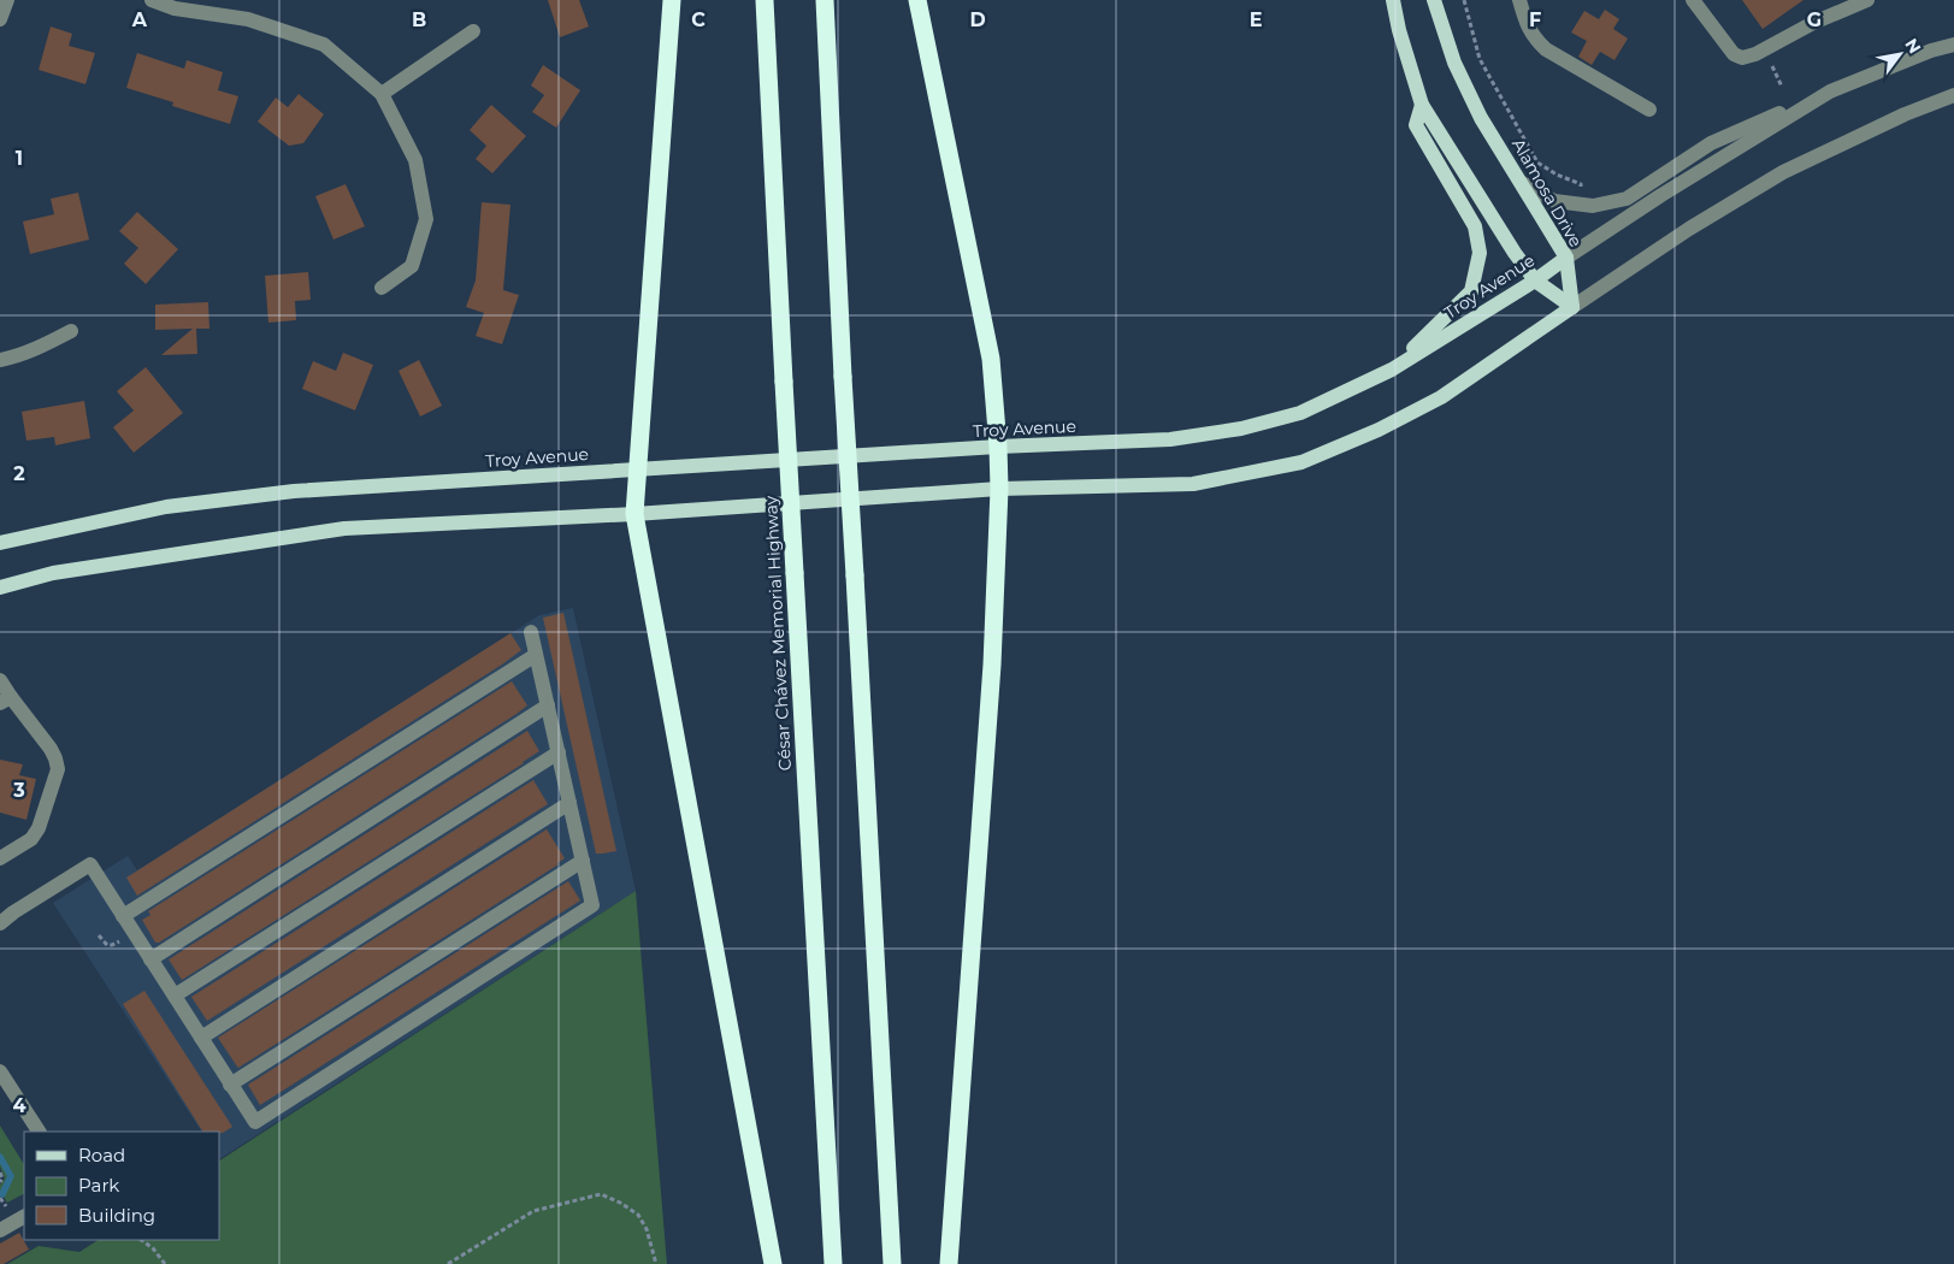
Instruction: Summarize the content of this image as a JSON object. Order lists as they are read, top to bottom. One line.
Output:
{"streets":{"highway":["César Chávez Memorial Highway"],"main road":["Alamosa Drive","Troy Avenue"]},"crossings":[["Alamosa Drive","Troy Avenue"]],"legend":["Road","Park","Building"],"north":"top right","grid":{"columns":["A","B","C","D","E","F","G"],"rows":["1","2","3","4"]}}
